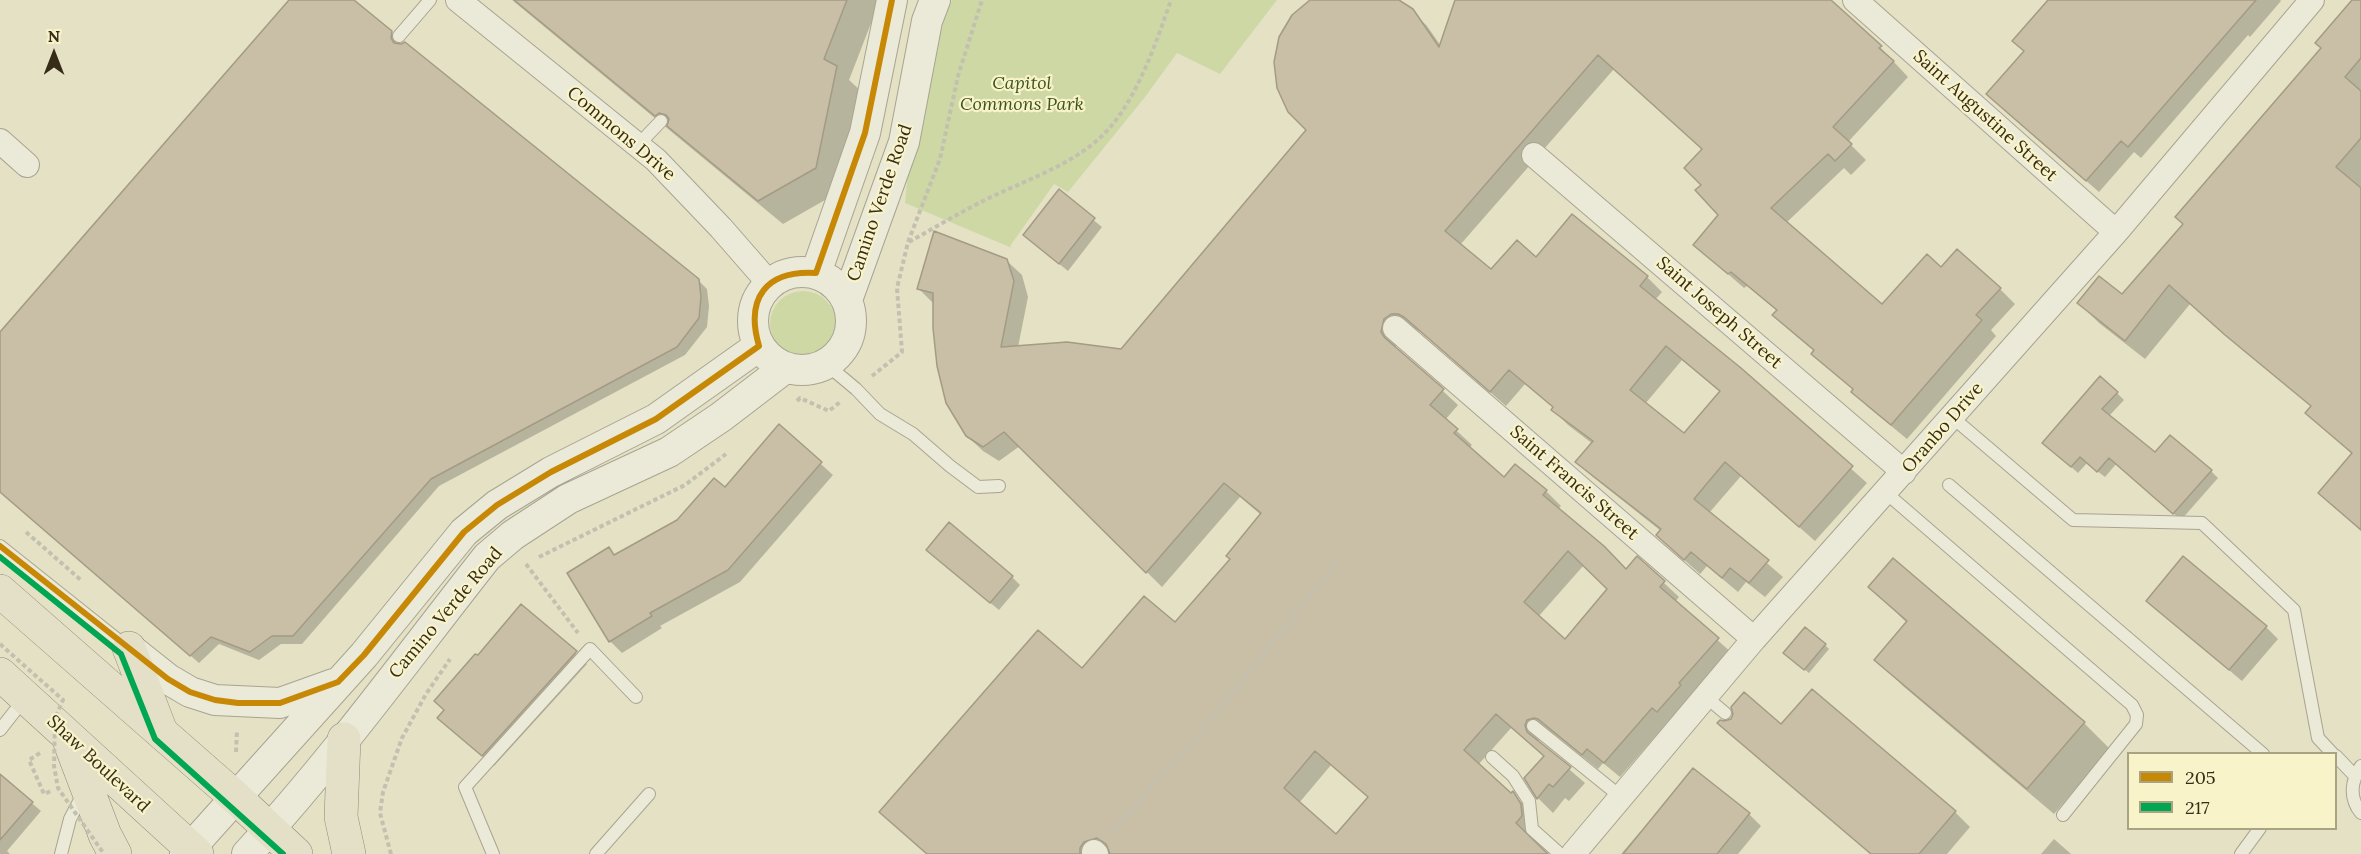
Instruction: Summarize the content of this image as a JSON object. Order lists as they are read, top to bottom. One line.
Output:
{"streets":{"main road":["Shaw Boulevard"],"street":["Saint Augustine Street","Commons Drive","Camino Verde Road","Saint Joseph Street","Oranbo Drive","Saint Francis Street"]},"crossings":[["Saint Augustine Street","Oranbo Drive"],["Commons Drive","Camino Verde Road"],["Camino Verde Road","Shaw Boulevard"],["Saint Joseph Street","Oranbo Drive"],["Oranbo Drive","Saint Francis Street"]],"parks":["Capitol Commons Park"],"lines":["transit line 205","transit line 217"],"legend":["205","217"],"north":"top"}
